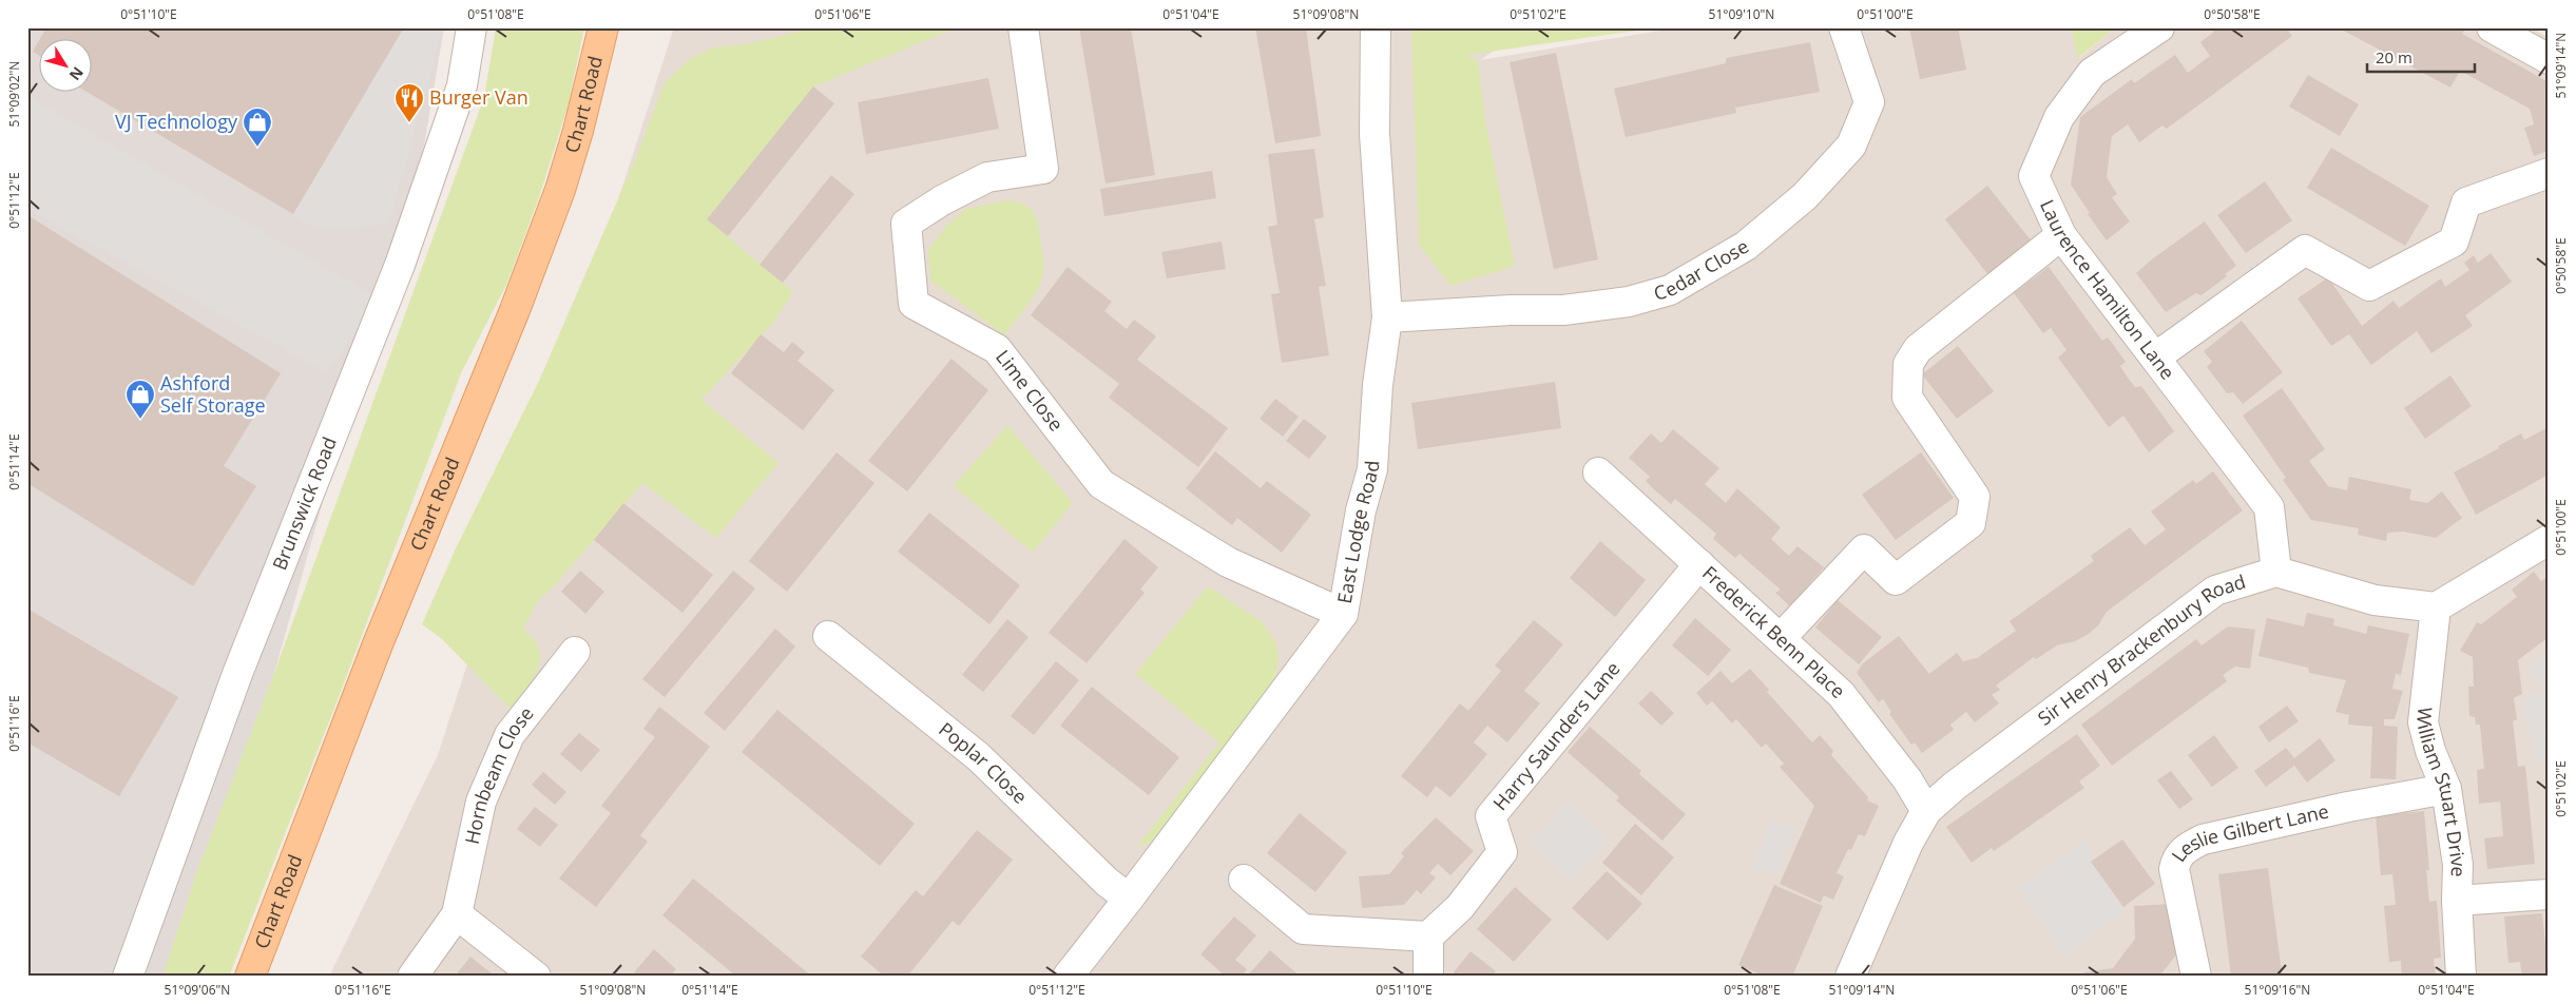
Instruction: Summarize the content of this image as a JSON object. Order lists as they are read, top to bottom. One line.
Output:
{"streets":{"main road":["Chart Road"],"street":["Cedar Close","Laurence Hamilton Lane","Lime Close","Brunswick Road","East Lodge Road","Frederick Benn Place","Sir Henry Brackenbury Road","Harry Saunders Lane","Poplar Close","Hornbeam Close","William Stuart Drive","Leslie Gilbert Lane"]},"crossings":[["Cedar Close","East Lodge Road"],["Laurence Hamilton Lane","Sir Henry Brackenbury Road"],["Lime Close","East Lodge Road"],["East Lodge Road","Poplar Close"],["Frederick Benn Place","Sir Henry Brackenbury Road"],["Frederick Benn Place","Harry Saunders Lane"],["William Stuart Drive","Leslie Gilbert Lane"]],"places":{"restaurant":["Burger Van"],"shop":["VJ Technology","Ashford Self Storage"]},"scale_bar":"20 m","north":"bottom right","coordinates":["0°51'10\"E","0°51'08\"E","0°51'06\"E","0°51'04\"E","51°09'08\"N","0°51'02\"E","51°09'10\"N","0°51'00\"E","0°50'58\"E","51°09'14\"N","51°09'02\"N","0°51'12\"E","0°51'14\"E","0°51'16\"E","51°09'06\"N","51°09'16\"N"]}
